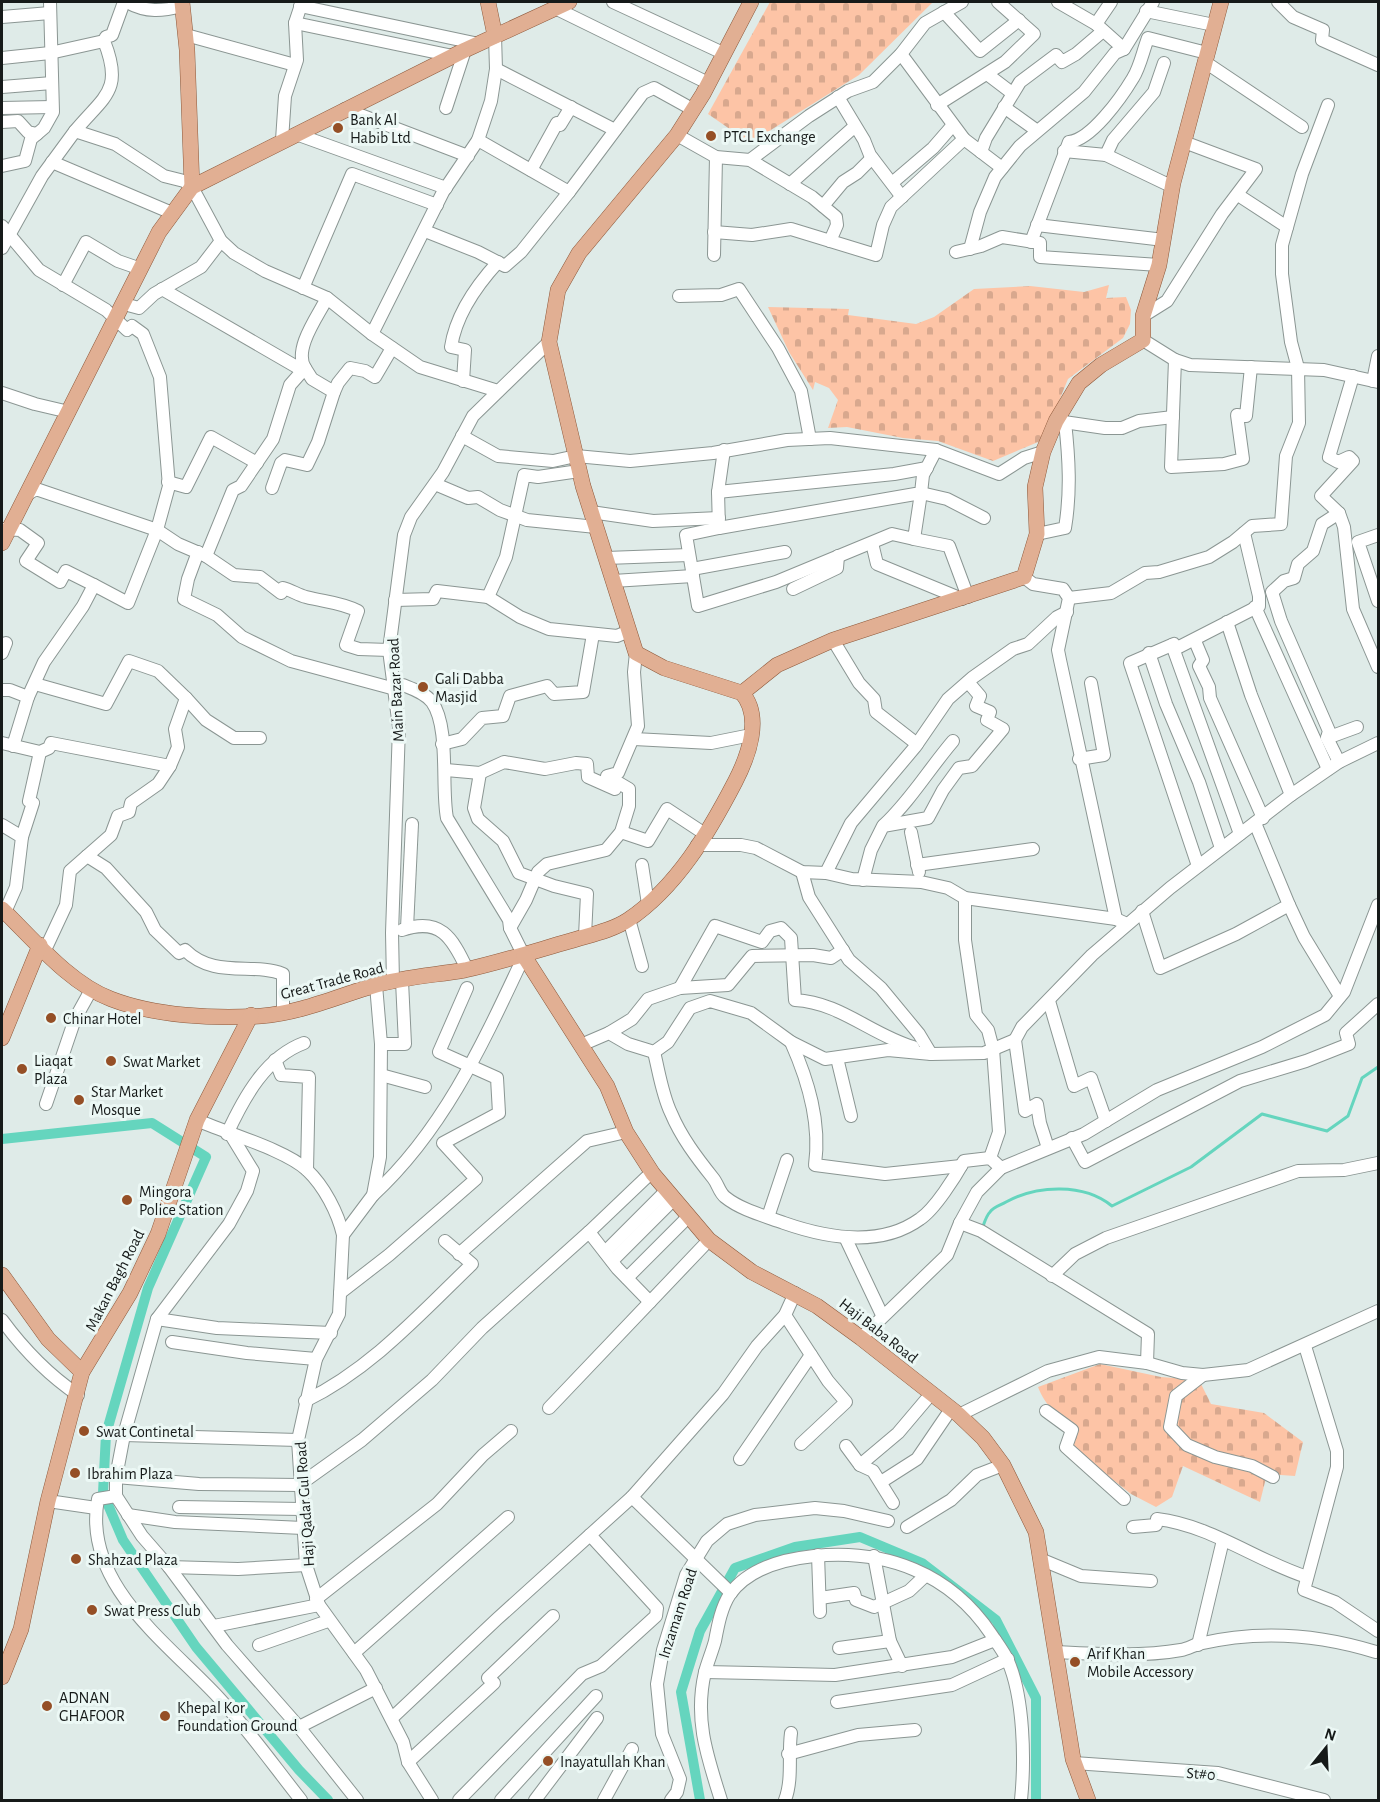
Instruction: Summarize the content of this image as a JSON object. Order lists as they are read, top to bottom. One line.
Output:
{"streets":{"main road":["Great Trade Road","Makan Bagh Road","Haji Baba Road"],"street":["Main Bazar Road","Haji Qadar Gul Road","Inzamam Road","St#0"]},"crossings":[["Main Bazar Road","Great Trade Road"],["Great Trade Road","Makan Bagh Road"],["Great Trade Road","Haji Baba Road"],["Makan Bagh Road","Haji Qadar Gul Road"],["Haji Baba Road","St#0"]],"places":["Bank Al Habib Ltd","PTCL Exchange","Gali Dabba Masjid","Chinar Hotel","Swat Market","Liaqat Plaza","Star Market Mosque","Mingora Police Station","Swat Continetal","Ibrahim Plaza","Shahzad Plaza","Swat Press Club","Arif Khan Mobile Accessory","ADNAN GHAFOOR","Khepal Kor Foundation Ground","Inayatullah Khan"],"north":"top"}
